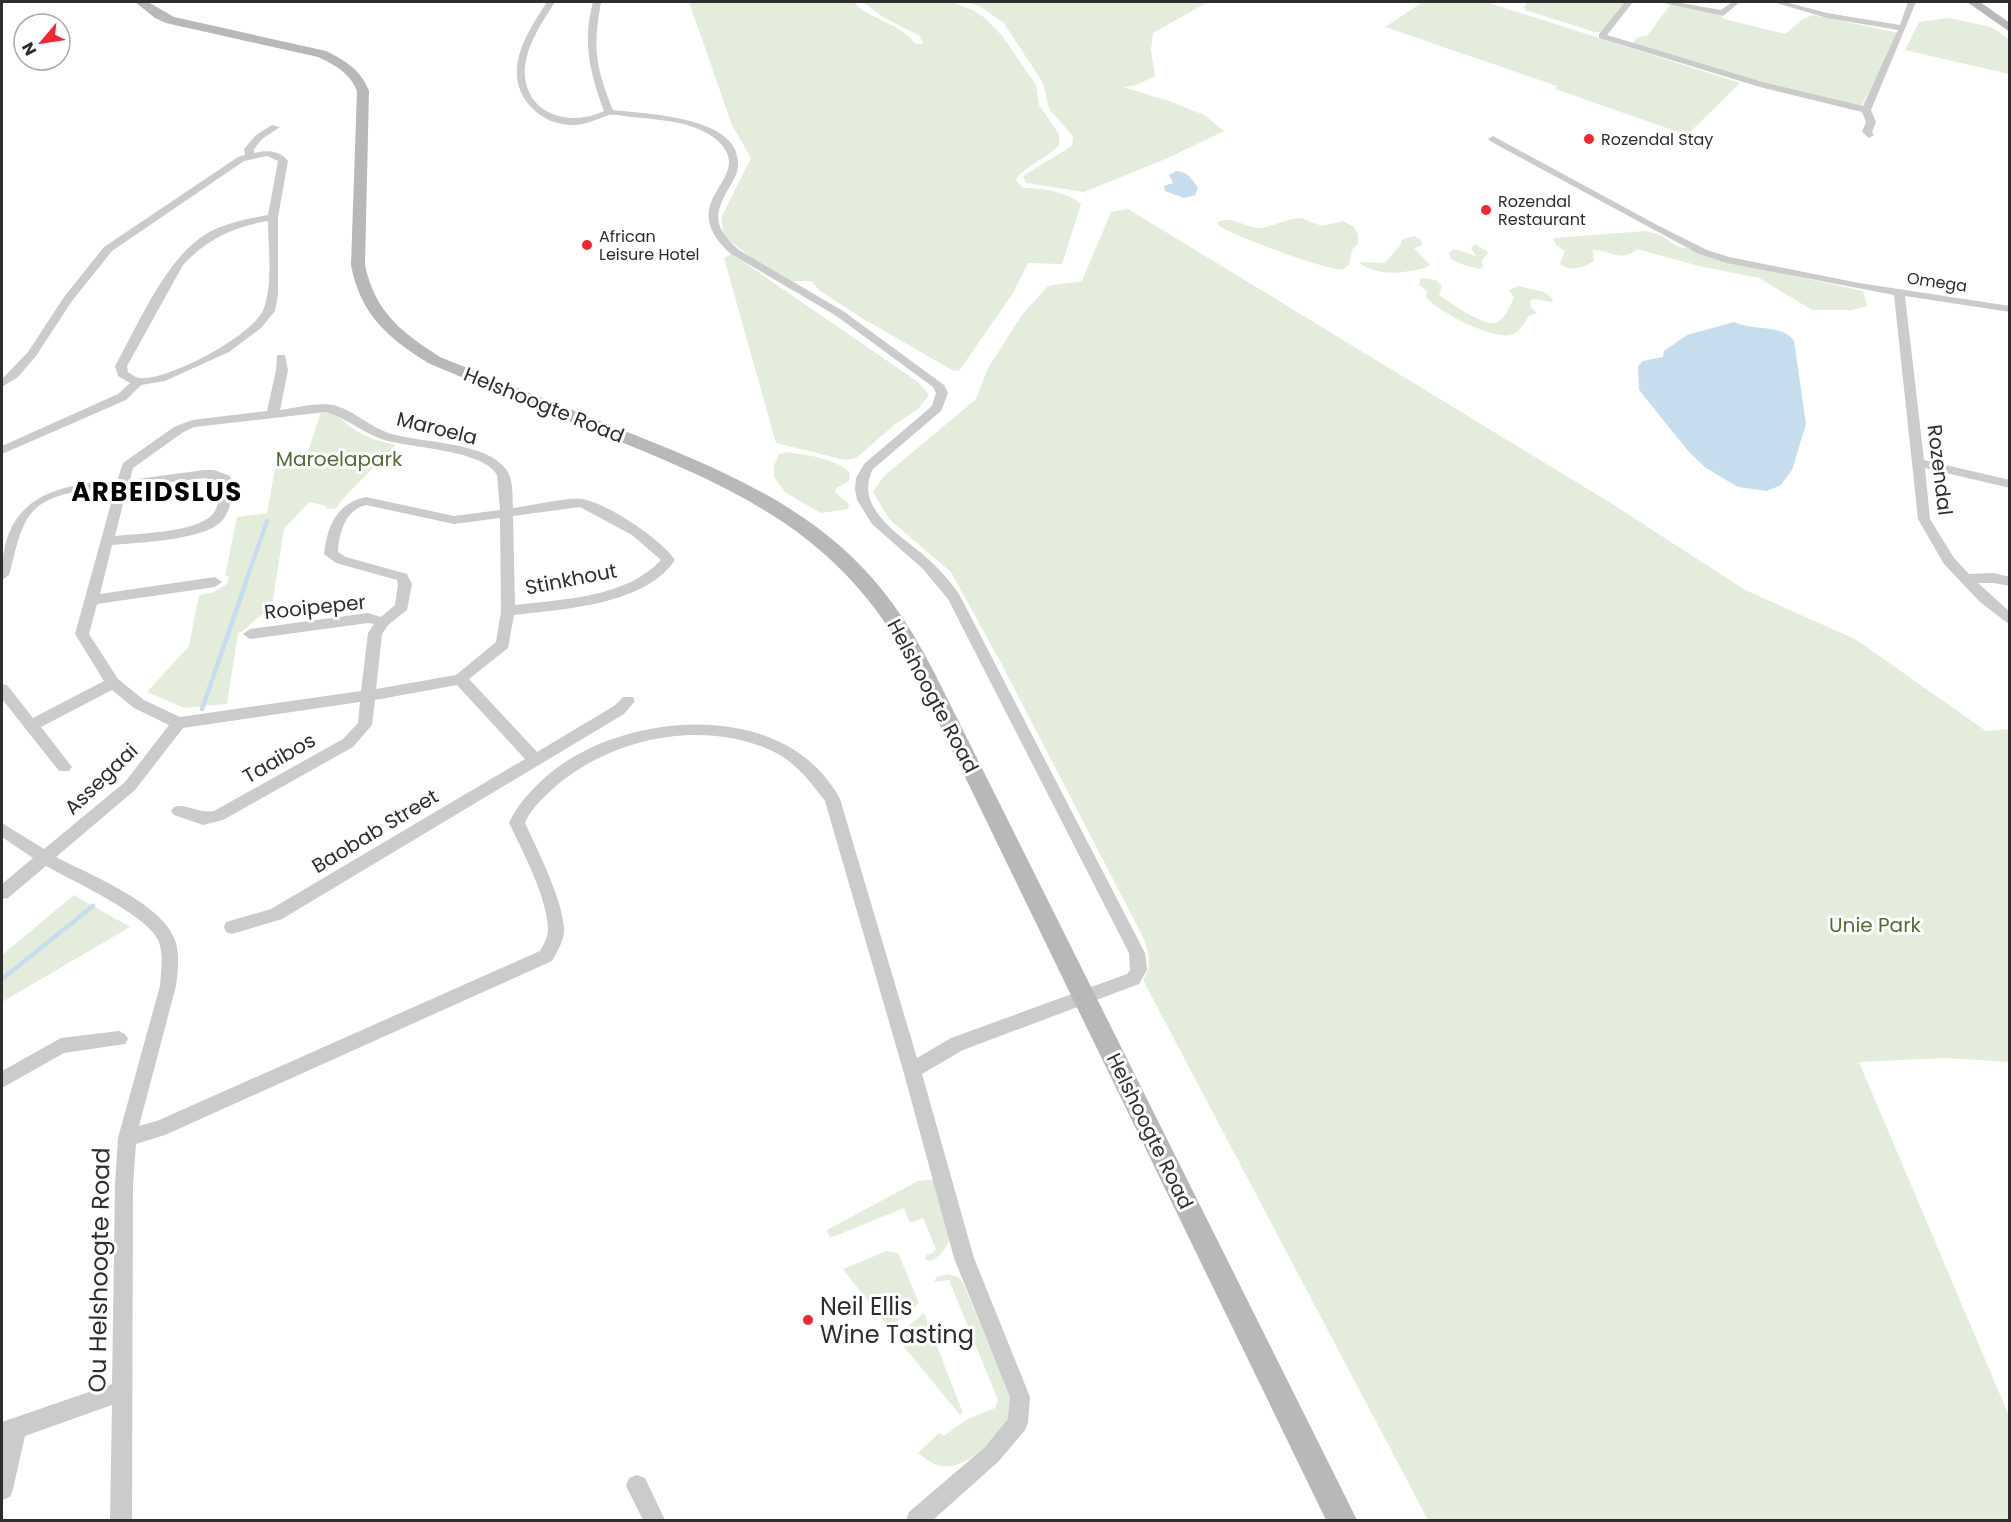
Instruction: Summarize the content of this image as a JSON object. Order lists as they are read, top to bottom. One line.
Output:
{"streets":{"main road":["Helshoogte Road"],"street":["Omega","Maroela","Rozendal","Stinkhout","Rooipeper","Taaibos","Assegaai","Baobab Street","Ou Helshoogte Road"]},"crossings":[["Omega","Rozendal"],["Maroela","Stinkhout"],["Maroela","Taaibos"],["Maroela","Assegaai"],["Rooipeper","Taaibos"],["Assegaai","Ou Helshoogte Road"]],"districts":["ARBEIDSLUS"],"parks":["Maroelapark","Unie Park"],"places":["Rozendal Stay","Rozendal Restaurant","African Leisure Hotel","Neil Ellis Wine Tasting"],"north":"bottom left"}
